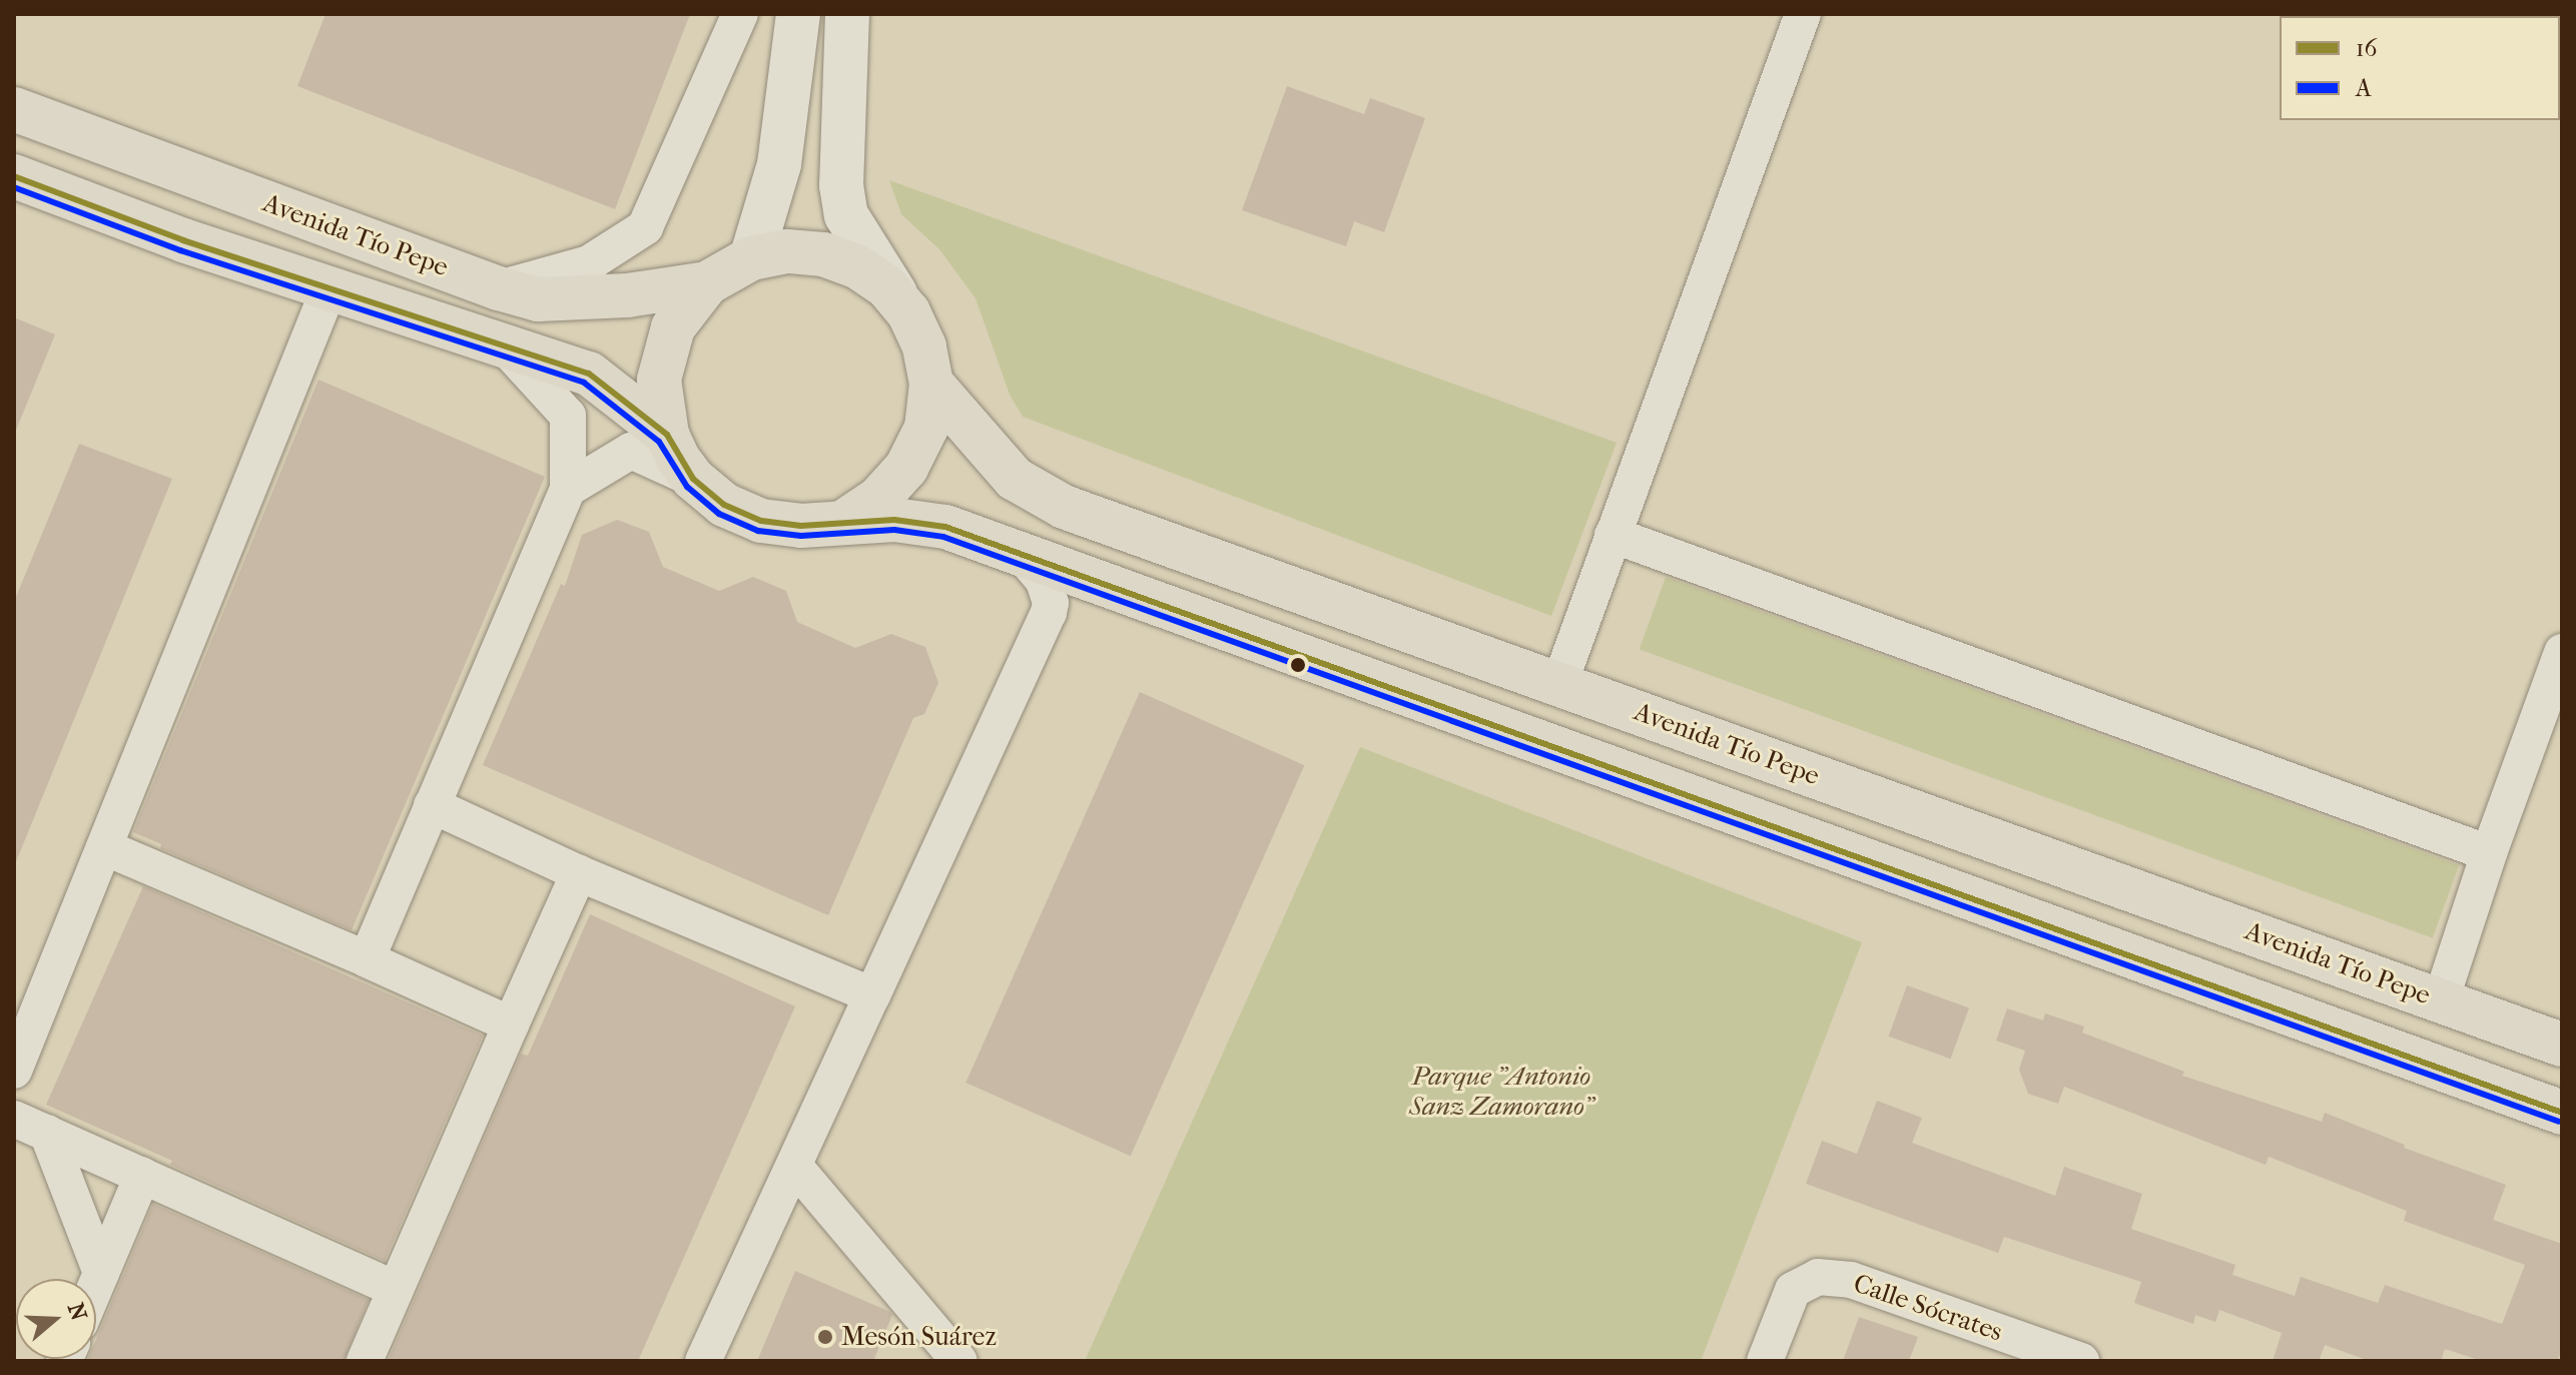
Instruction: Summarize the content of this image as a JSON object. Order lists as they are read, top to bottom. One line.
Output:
{"streets":{"main road":["Avenida Tío Pepe"],"street":["Calle Sócrates"]},"parks":["Parque \"Antonio Sanz Zamorano\""],"places":["Mesón Suárez"],"lines":["transit line 16","transit line A"],"legend":["16","A"],"north":"right"}
